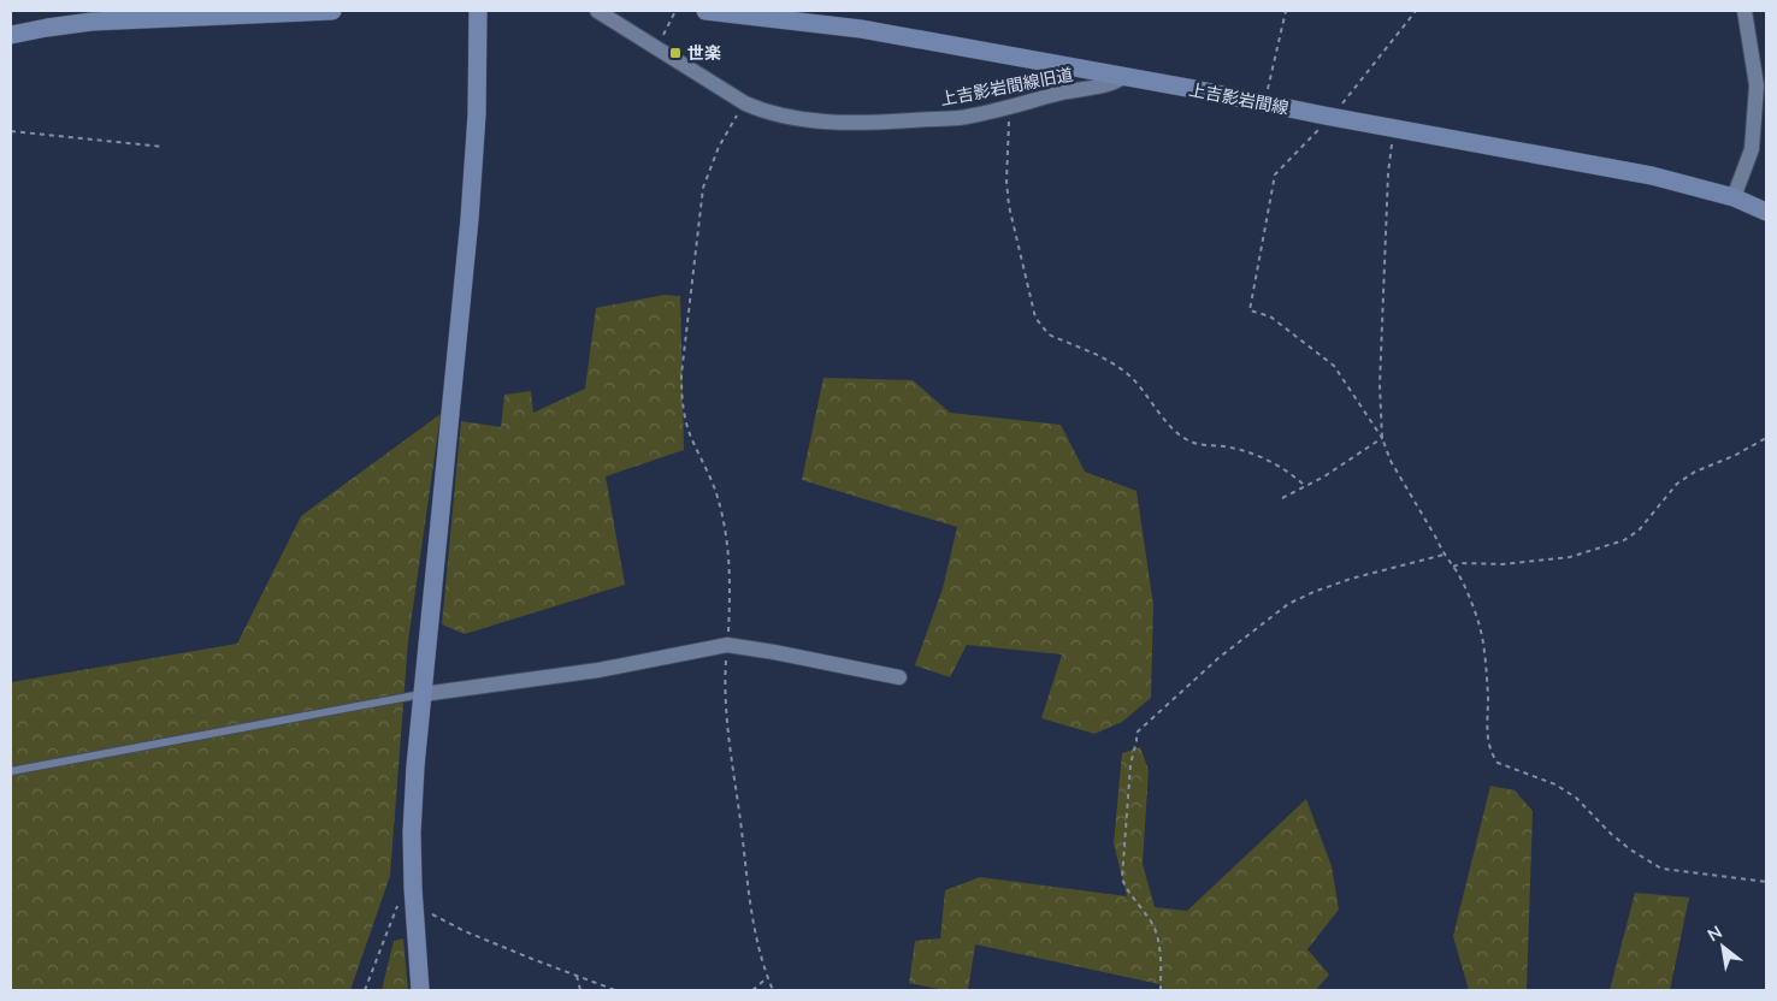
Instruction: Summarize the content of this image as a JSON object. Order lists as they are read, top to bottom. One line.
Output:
{"streets":{"main road":["上吉影岩間線"],"street":["上吉影岩間線旧道"]},"crossings":[["上吉影岩間線旧道","上吉影岩間線"]],"places":{"transit":["世楽"]},"north":"top left"}
